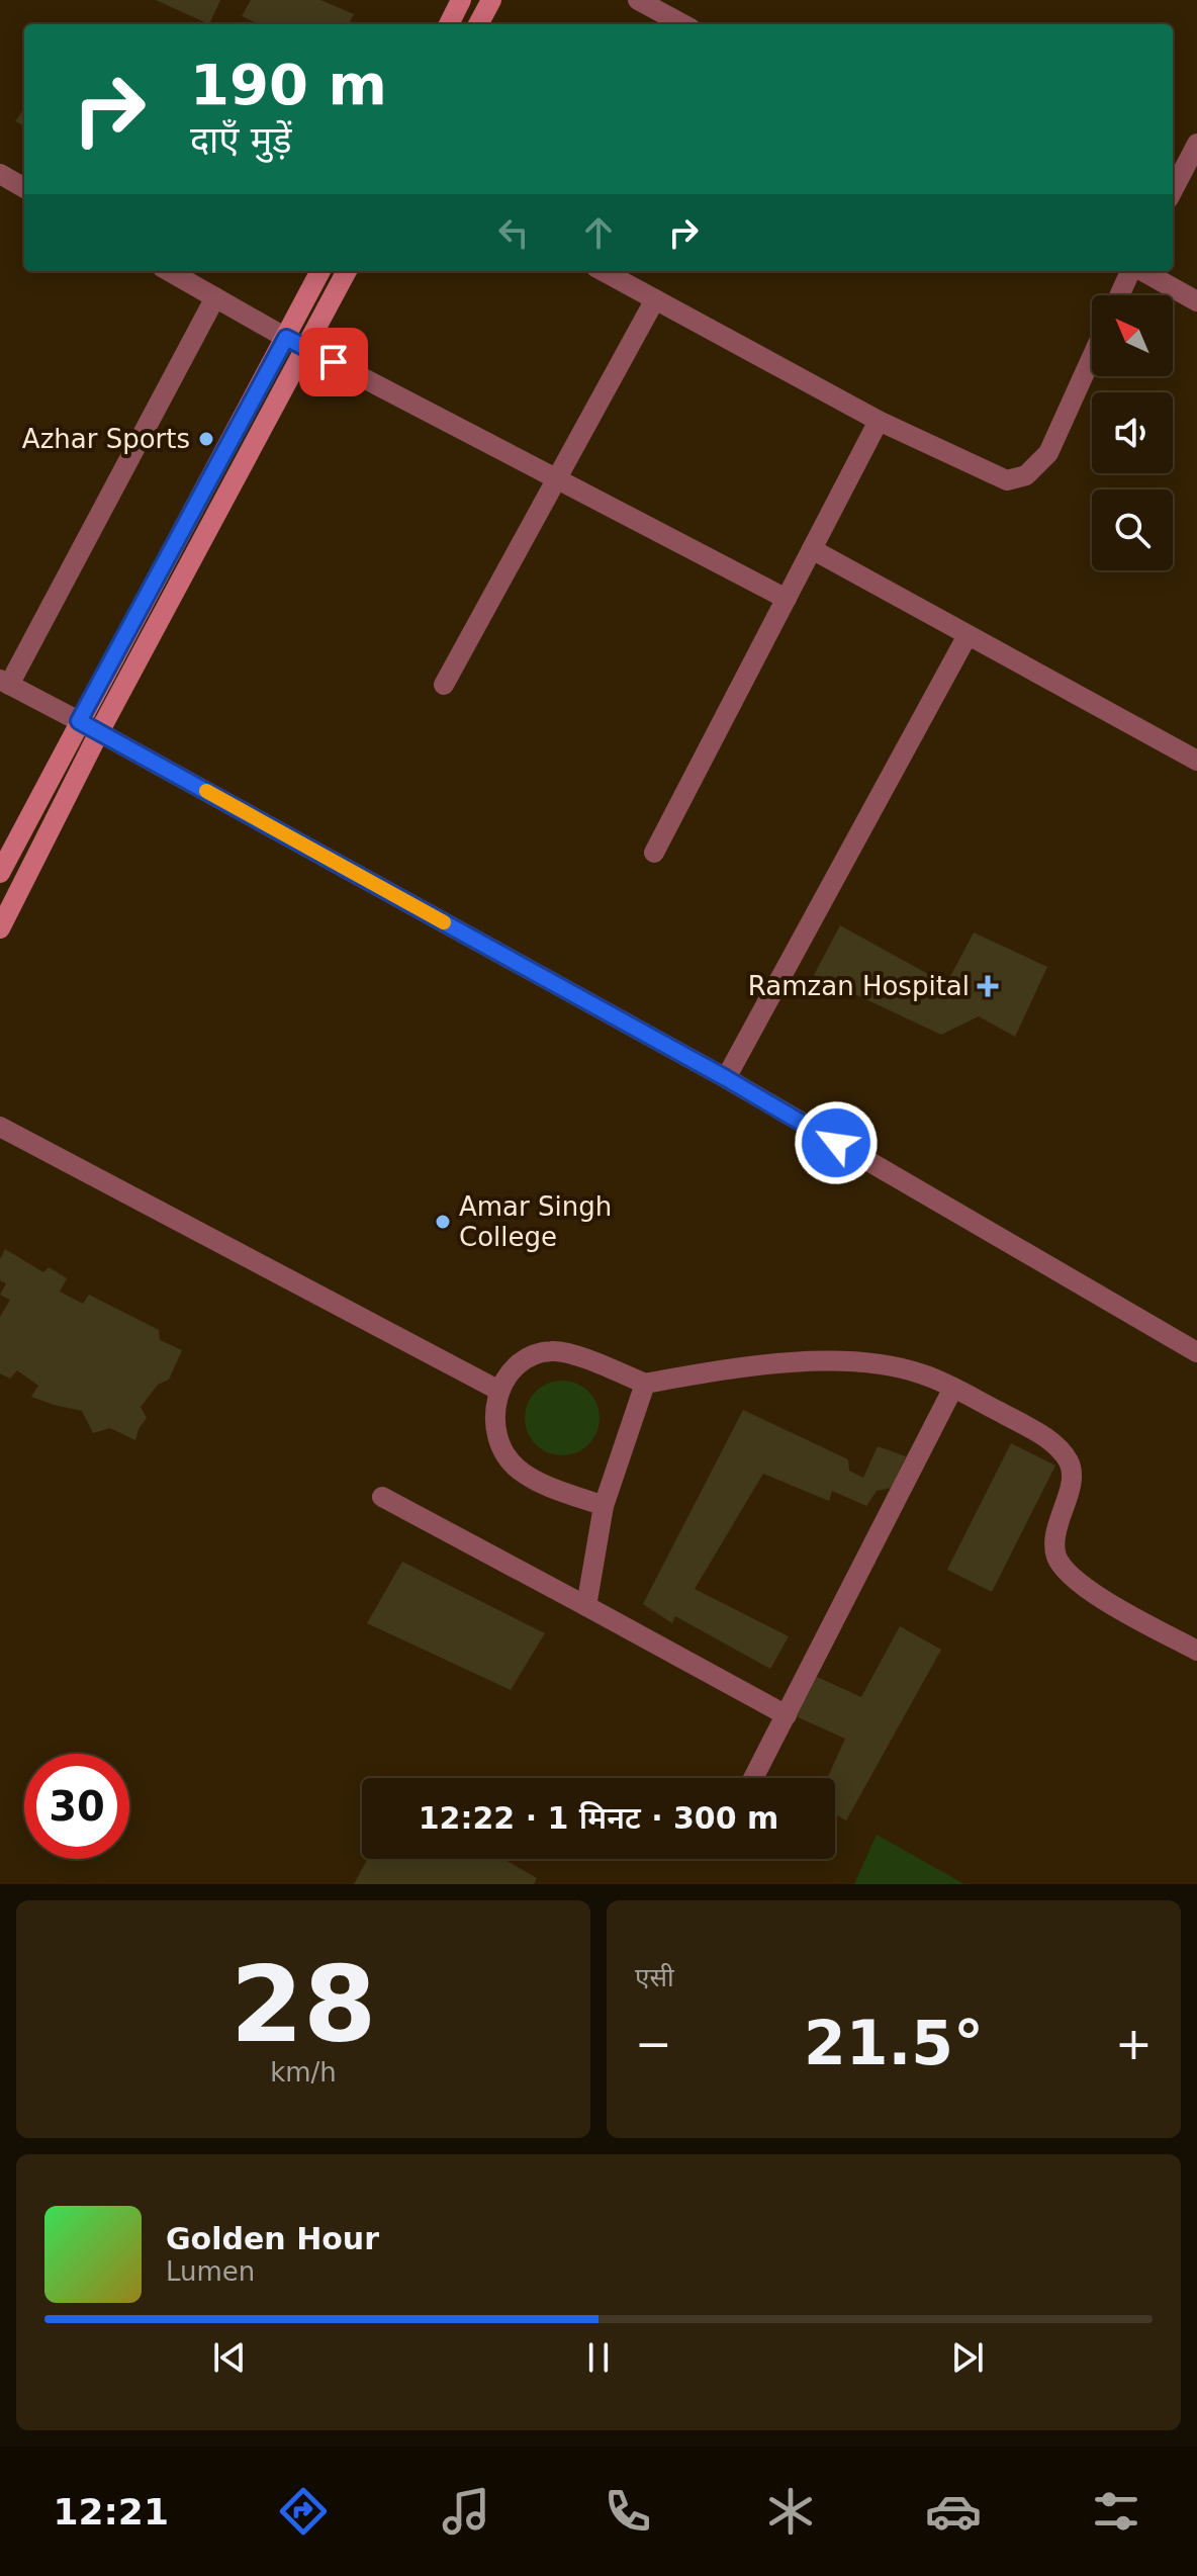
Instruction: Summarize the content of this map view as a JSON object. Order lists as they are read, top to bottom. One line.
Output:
{"places":{"other":["Azhar Sports","Amar Singh College"],"health":["Ramzan Hospital"]},"north":"top left","page":{"turn":["190 m","दाएँ मुड़ें"],"limit":"30","trip":"12:22 · 1 मिनट · 300 m","tile":[["28","km/h"],"एसी"],"heat":["−","21.5°","+"],"song":["Golden Hour","Lumen"],"tabs":"12:21"}}
